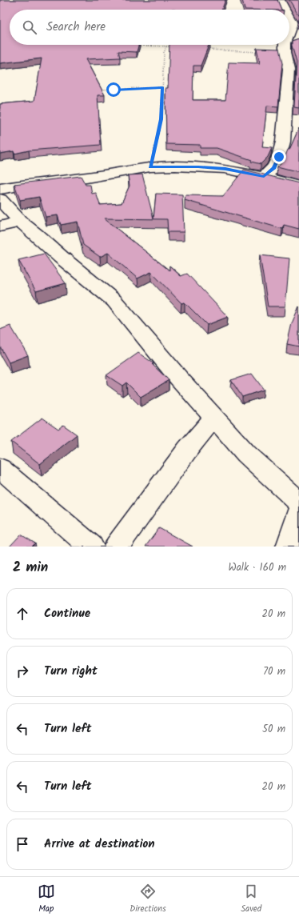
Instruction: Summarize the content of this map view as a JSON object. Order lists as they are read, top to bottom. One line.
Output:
{"page":{"search":"Search here","heading":["2 min","Walk · 160 m"],"list":[["Continue","20 m"],["Turn right","70 m"],["Turn left","50 m"],["Turn left","20 m"],"Arrive at destination"],"nav":["Map","Directions","Saved"]}}
